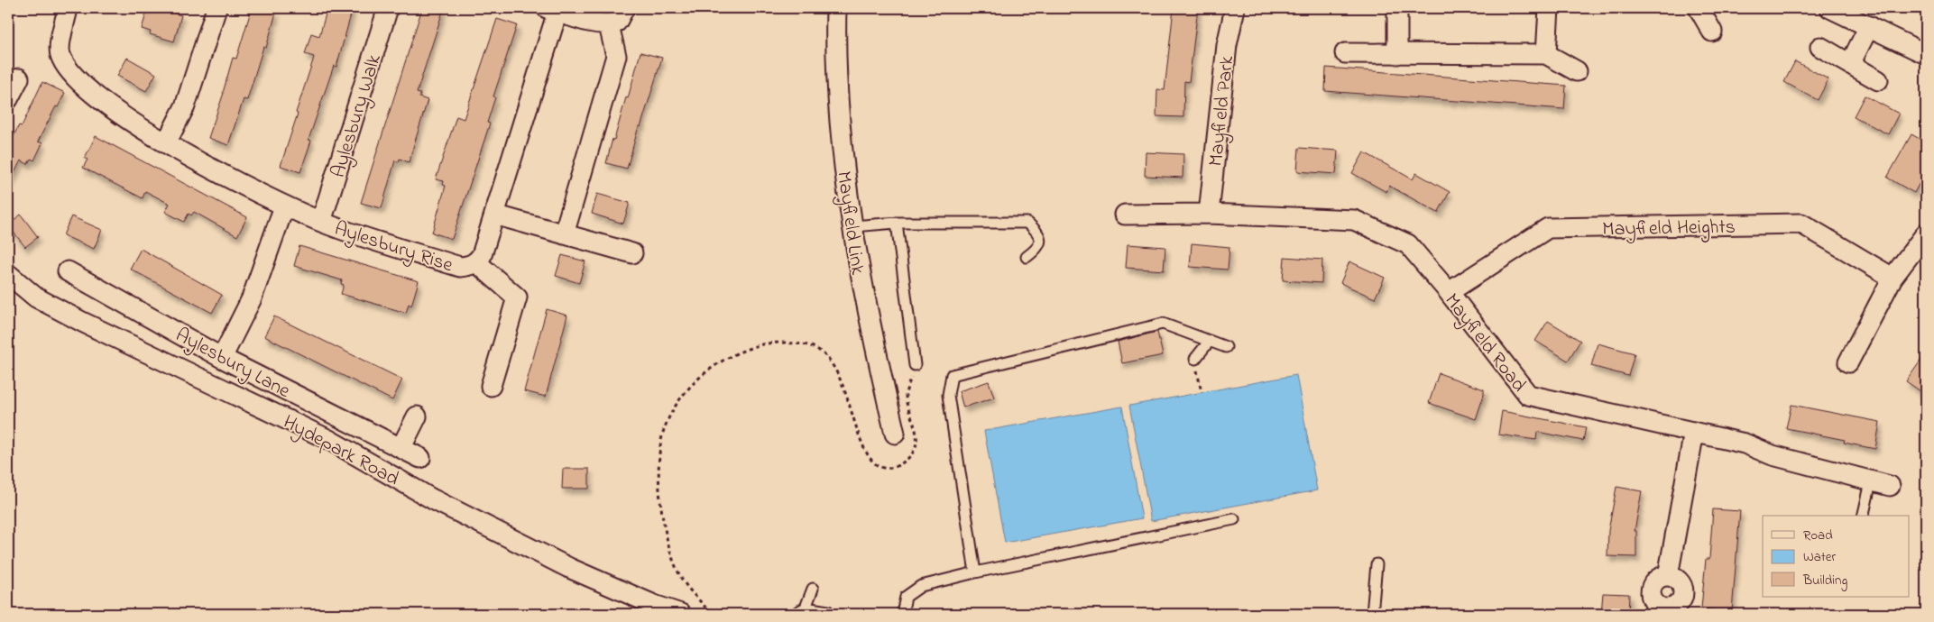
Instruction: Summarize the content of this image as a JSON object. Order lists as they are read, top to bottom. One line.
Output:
{"streets":{"street":["Mayfield Park","Aylesbury Walk","Mayfield Link","Mayfield Heights","Aylesbury Rise","Mayfield Road","Aylesbury Lane","Hydepark Road"]},"crossings":[["Mayfield Park","Mayfield Road"],["Aylesbury Walk","Aylesbury Rise"],["Mayfield Heights","Mayfield Road"]],"legend":["Road","Water","Building"]}
